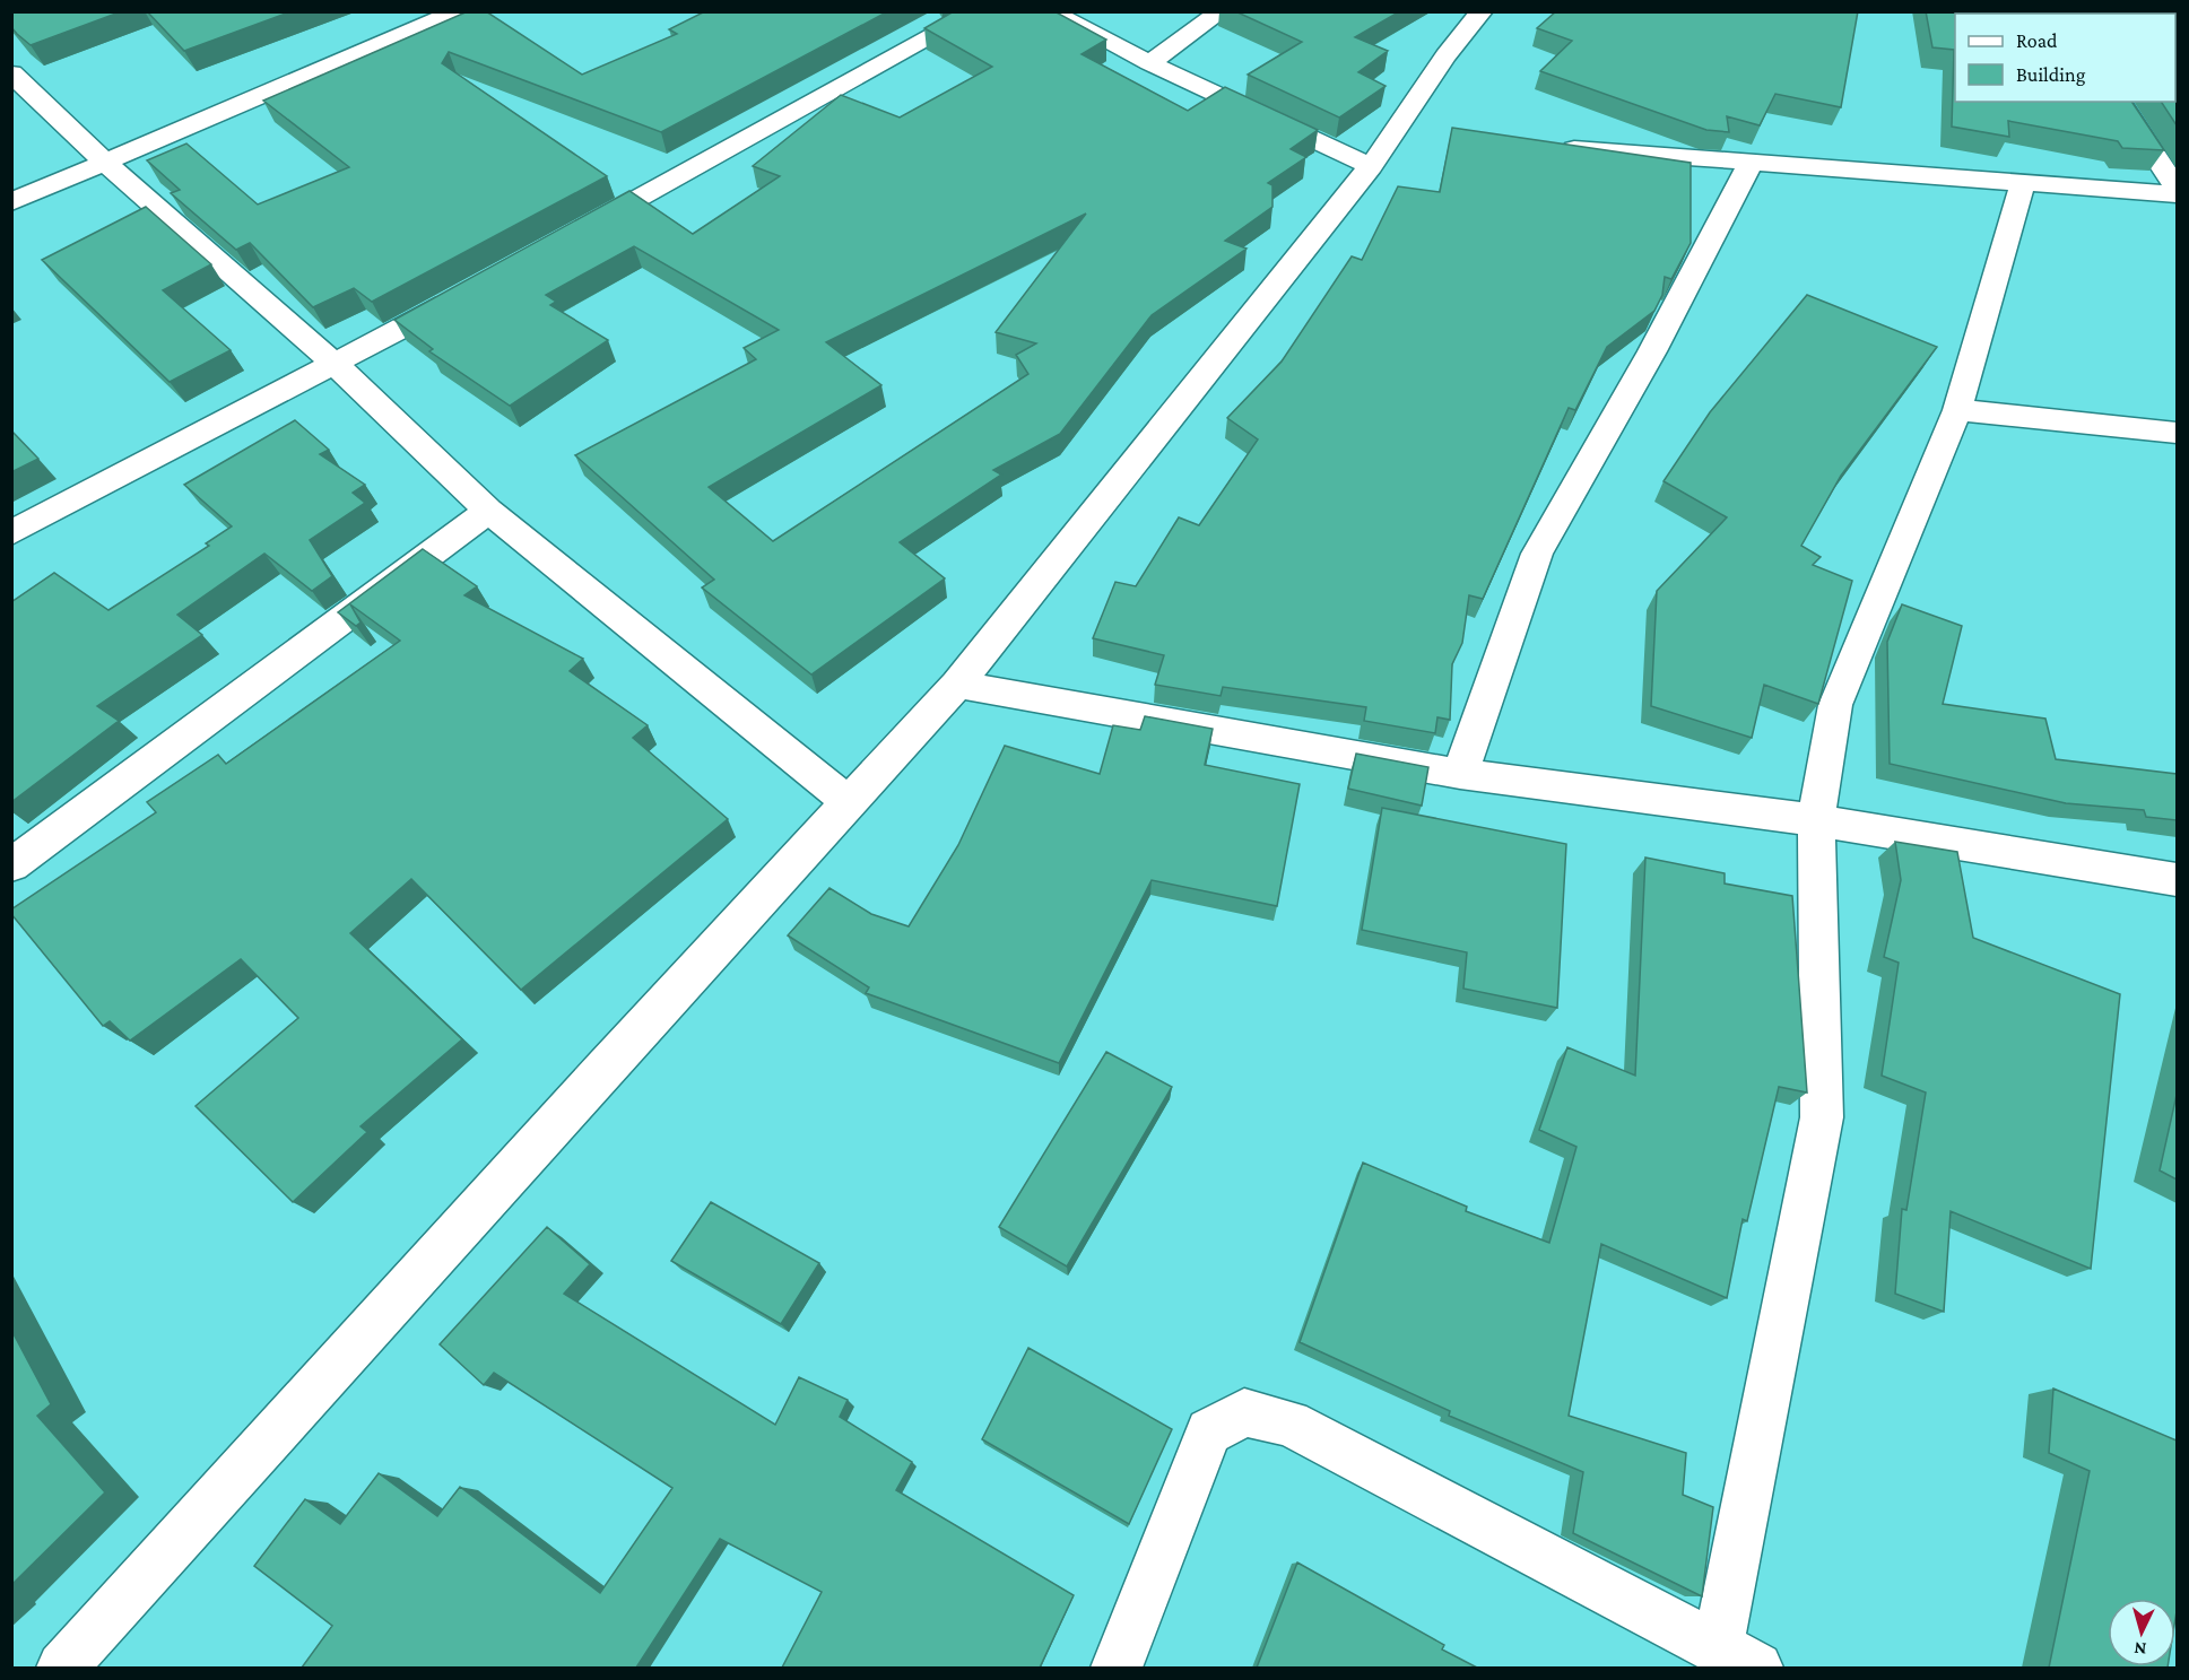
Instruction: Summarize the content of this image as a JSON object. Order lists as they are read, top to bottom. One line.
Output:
{"legend":["Road","Building"],"north":"bottom"}
